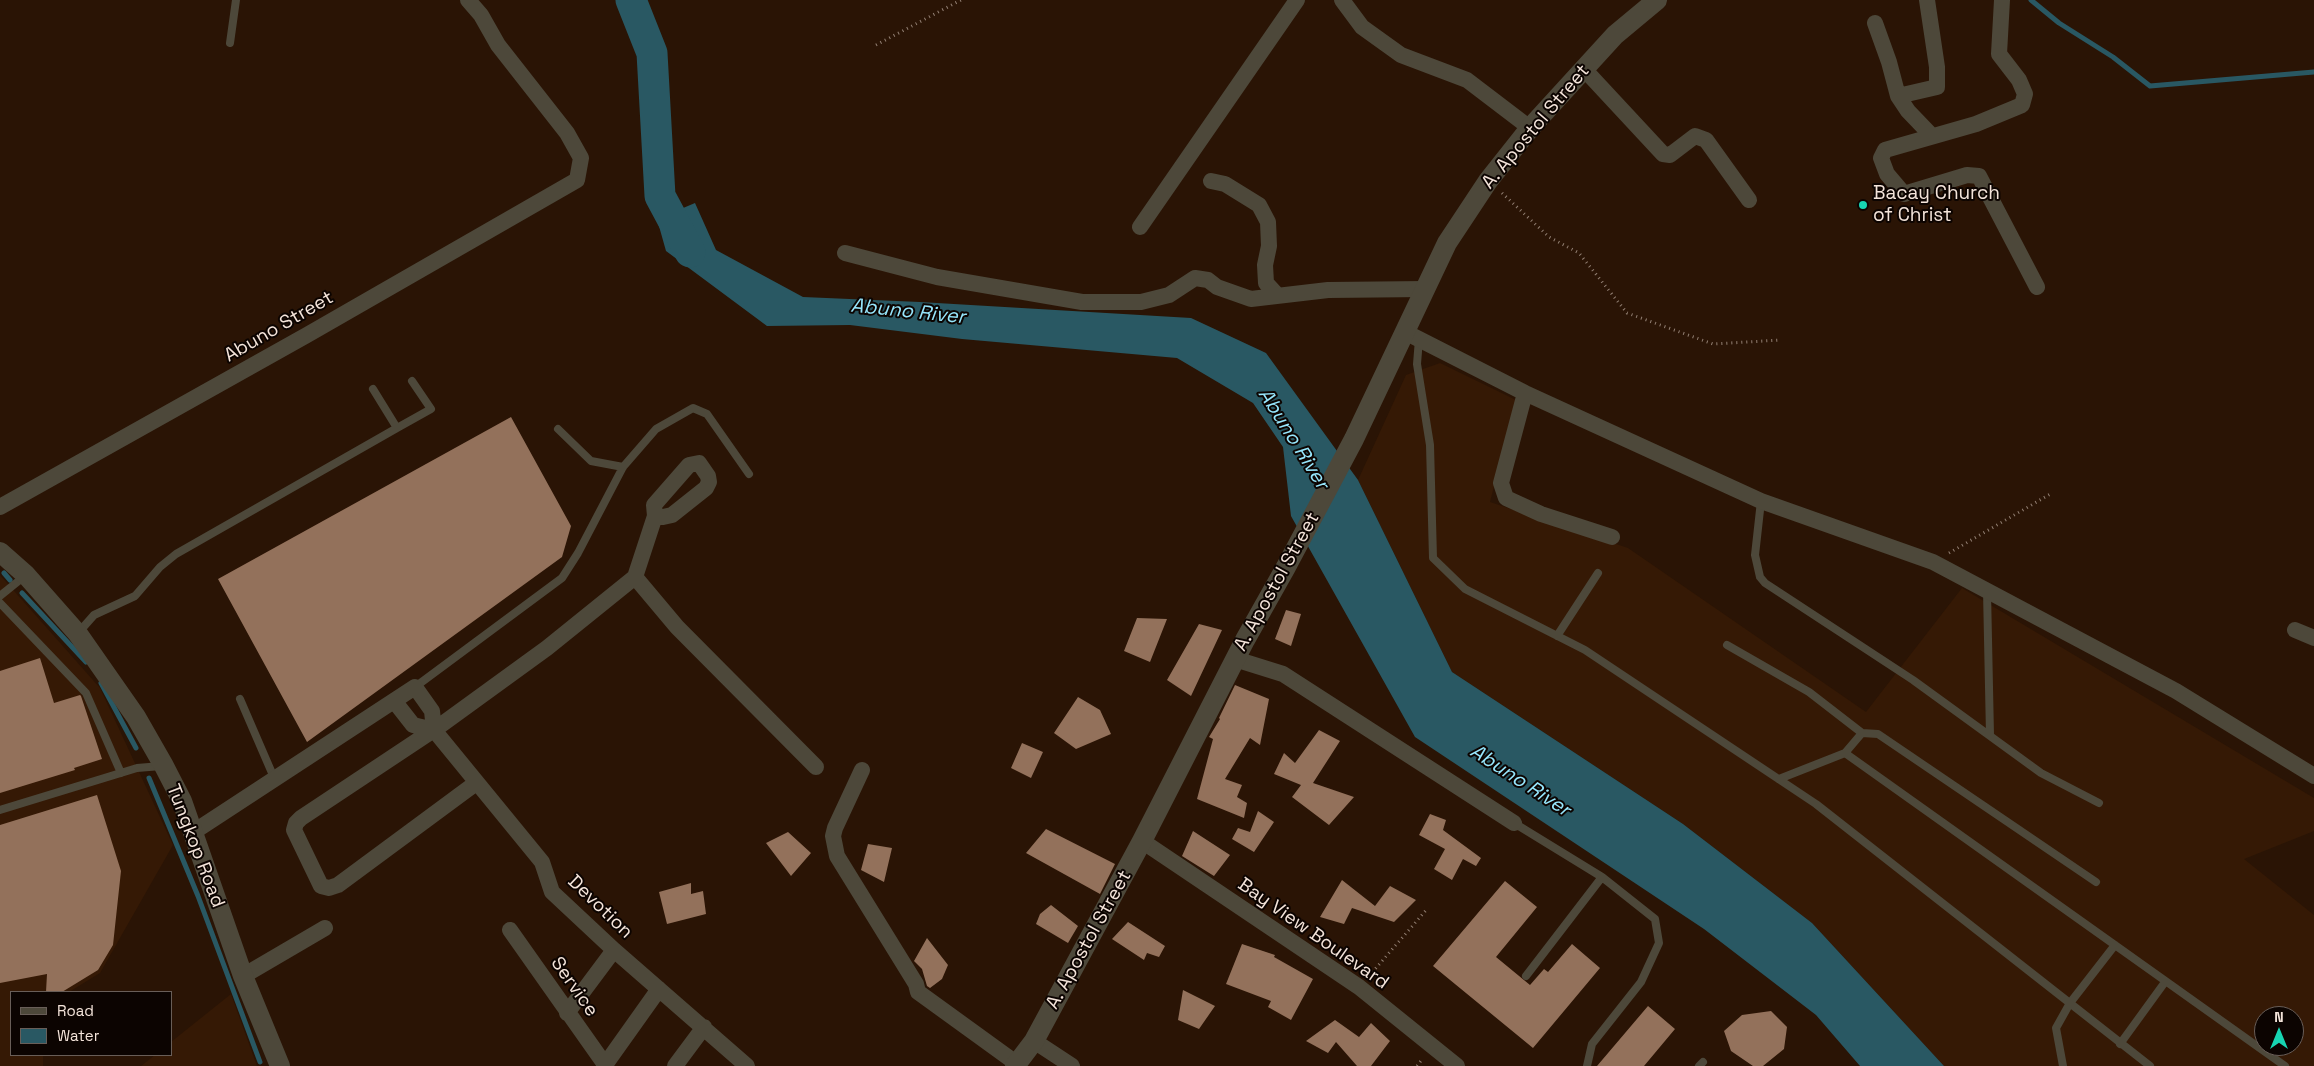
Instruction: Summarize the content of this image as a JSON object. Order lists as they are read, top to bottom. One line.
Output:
{"streets":{"street":["A. Apostol Street","Abuno Street","Tungkop Road","Devotion","Bay View Boulevard","Service"]},"crossings":[["A. Apostol Street","Bay View Boulevard"]],"water":["Abuno River"],"places":["Bacay Church of Christ"],"legend":["Road","Water"],"north":"top"}
